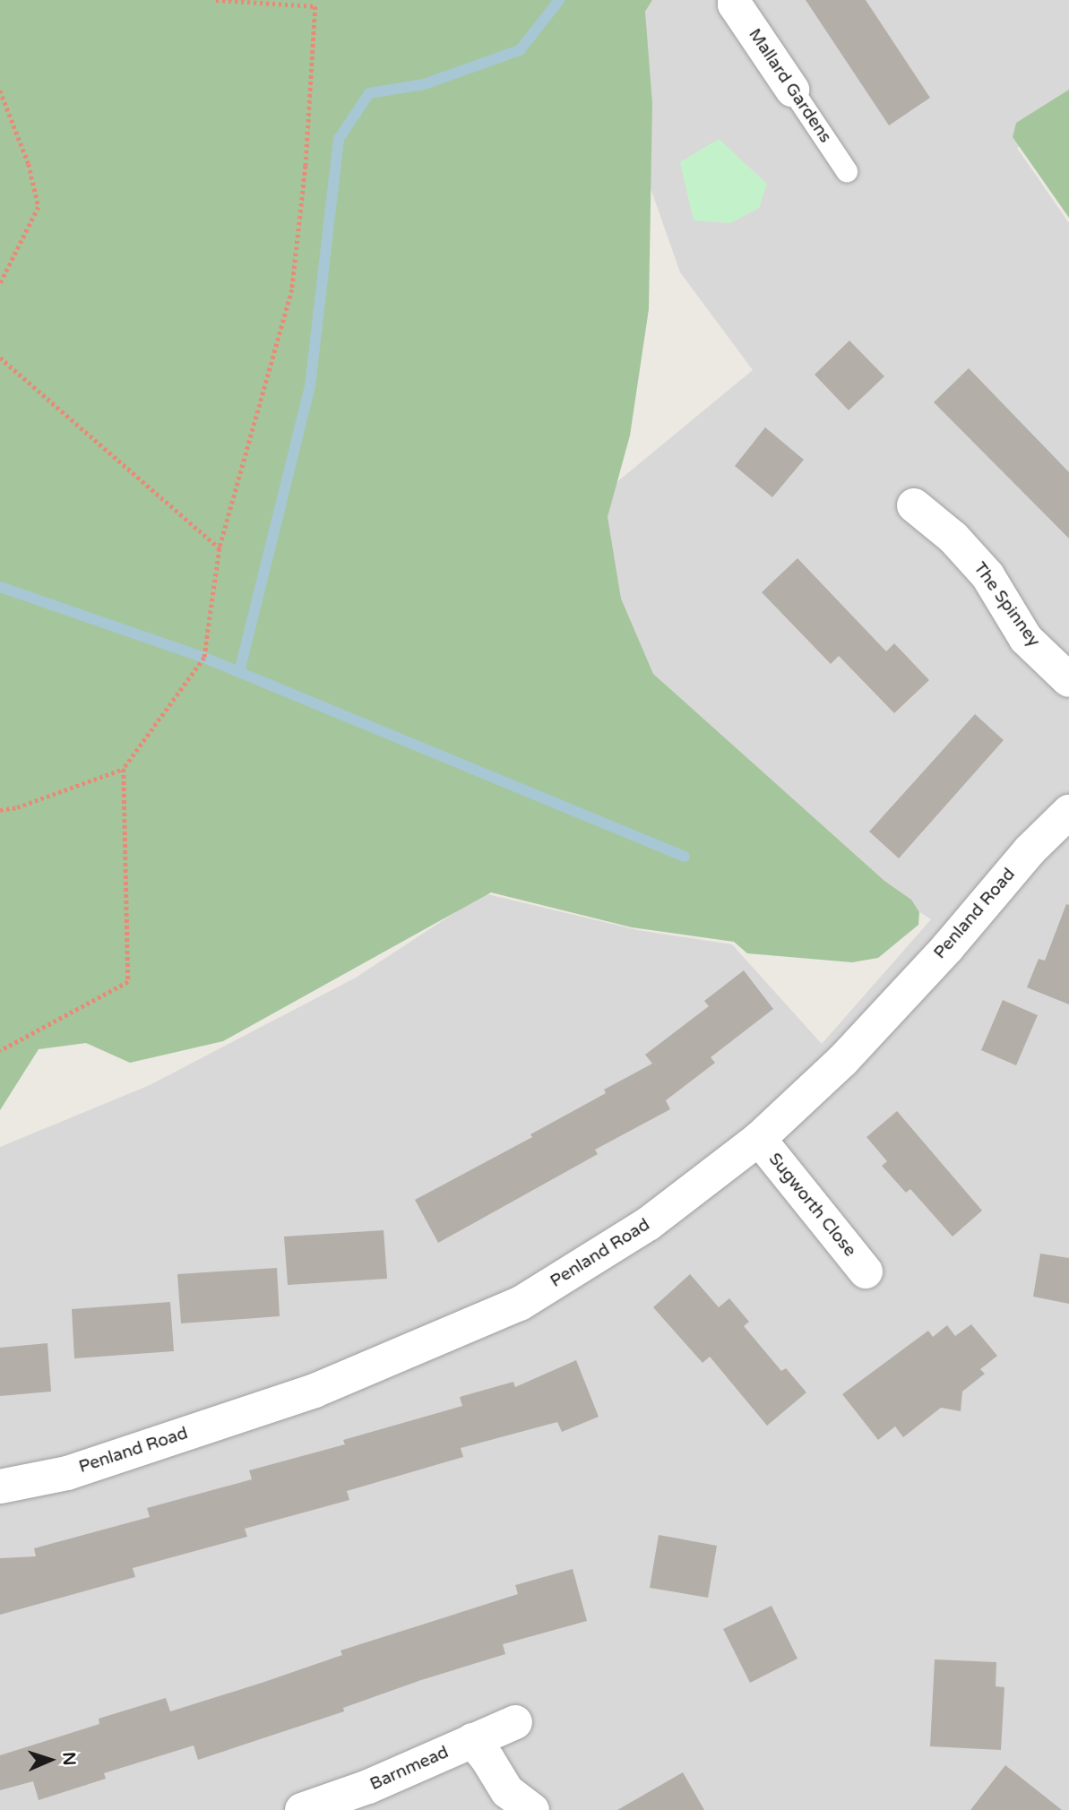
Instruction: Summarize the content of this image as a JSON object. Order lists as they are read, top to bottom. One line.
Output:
{"streets":{"street":["Mallard Gardens","The Spinney","Penland Road","Sugworth Close","Barnmead"]},"crossings":[["Penland Road","Sugworth Close"]],"north":"right"}
